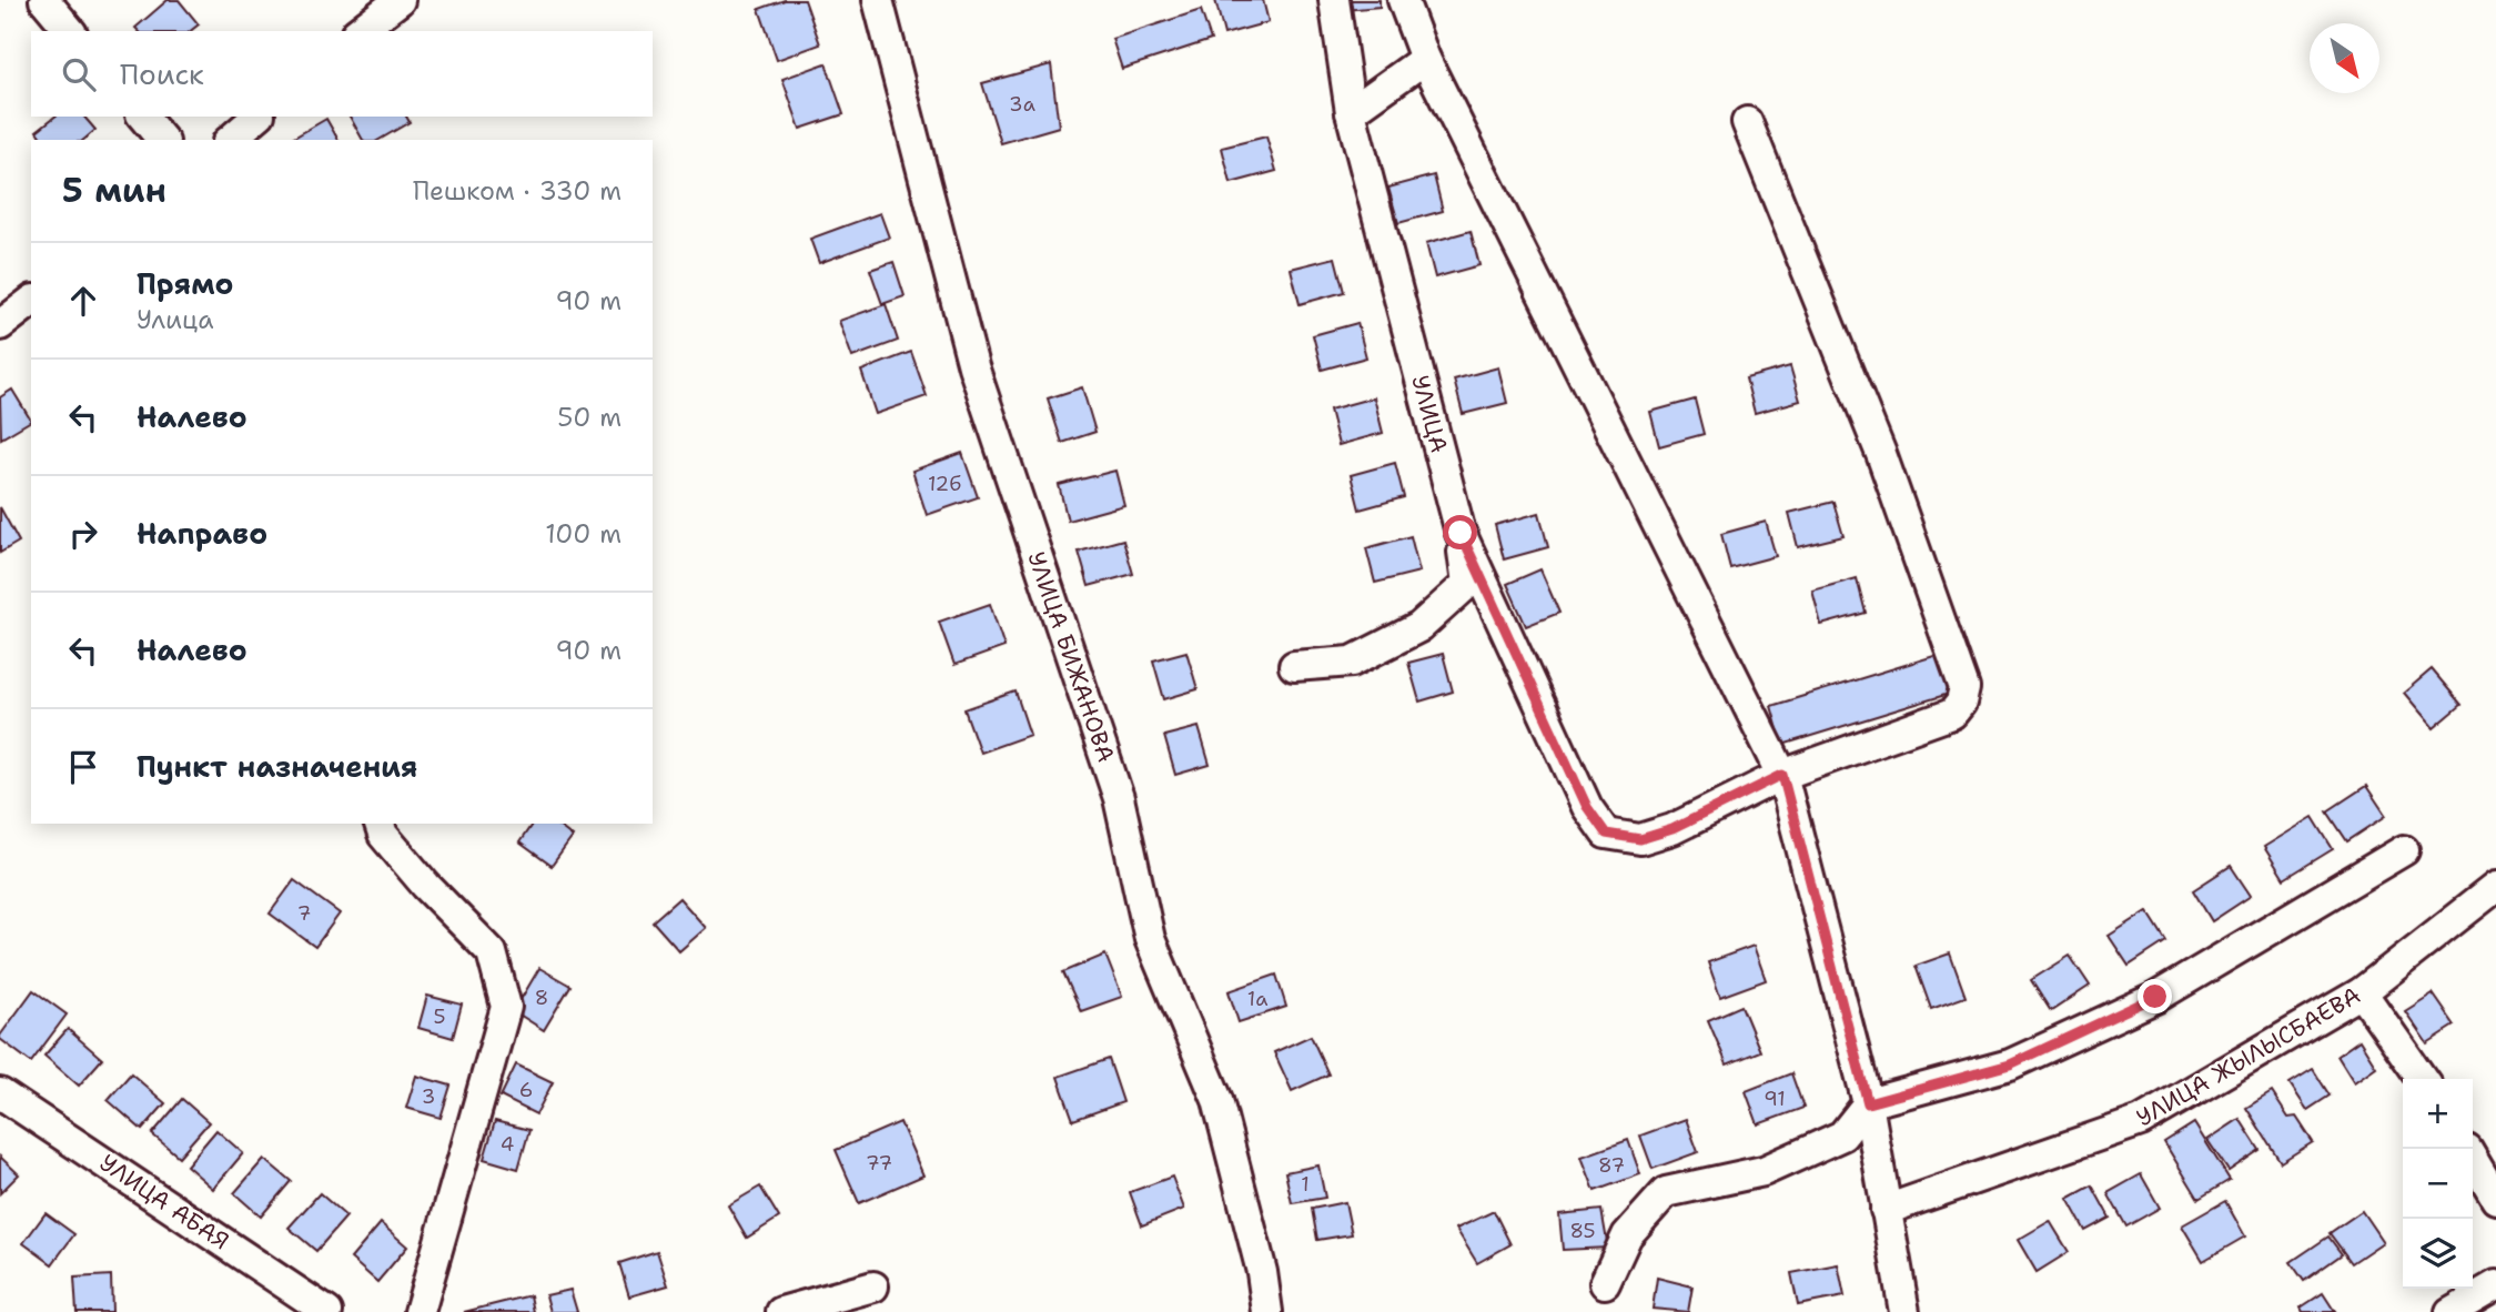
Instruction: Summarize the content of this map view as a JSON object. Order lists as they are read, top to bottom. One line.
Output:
{"streets":{"street":["УЛИЦА","УЛИЦА БИЖАНОВА","УЛИЦА ЖЫЛЫСБАЕВА","УЛИЦА АБАЯ"]},"house_numbers":["3а","12б","7","8","1а","5","6","3","91","4","77","87","1","85"],"north":"bottom right","page":{"search":"Поиск","heading":["5 мин","Пешком · 330 m"],"list":[["Прямо","Улица","90 m"],["Налево","50 m"],["Направо","100 m"],["Налево","90 m"],"Пункт назначения"],"map_buttons":["+","−"]}}
